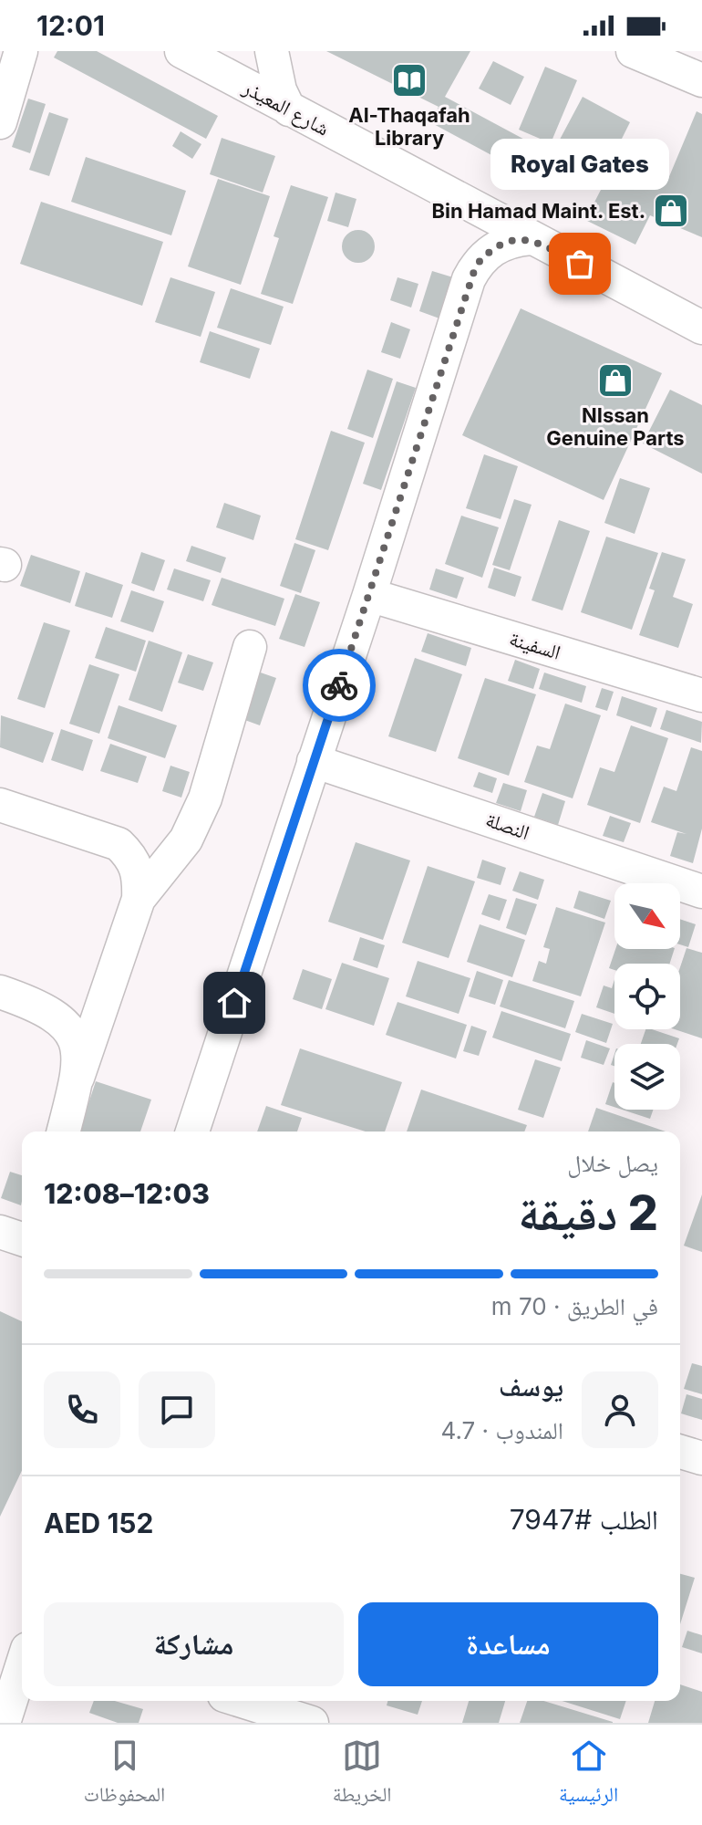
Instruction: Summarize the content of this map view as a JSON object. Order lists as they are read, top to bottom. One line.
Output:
{"streets":{"street":["شارع المعيذر","السفينة","النصلة"]},"places":{"library":["Al-Thaqafah Library"],"shop":["Bin Hamad Maint. Est.","NIssan Genuine Parts"],"other":["Royal Gates"]},"north":"bottom right","page":{"status":"12:01","bubble":"Royal Gates","heading":["2 دقيقة","يصل خلال","12:03–12:08"],"panel":["يوسف","المندوب · 4.7","الطلب #7947","AED 152"],"bar":"في الطريق · 70 m","buttons":["مساعدة","مشاركة"],"tabs":["الرئيسية","الخريطة","المحفوظات"]}}
